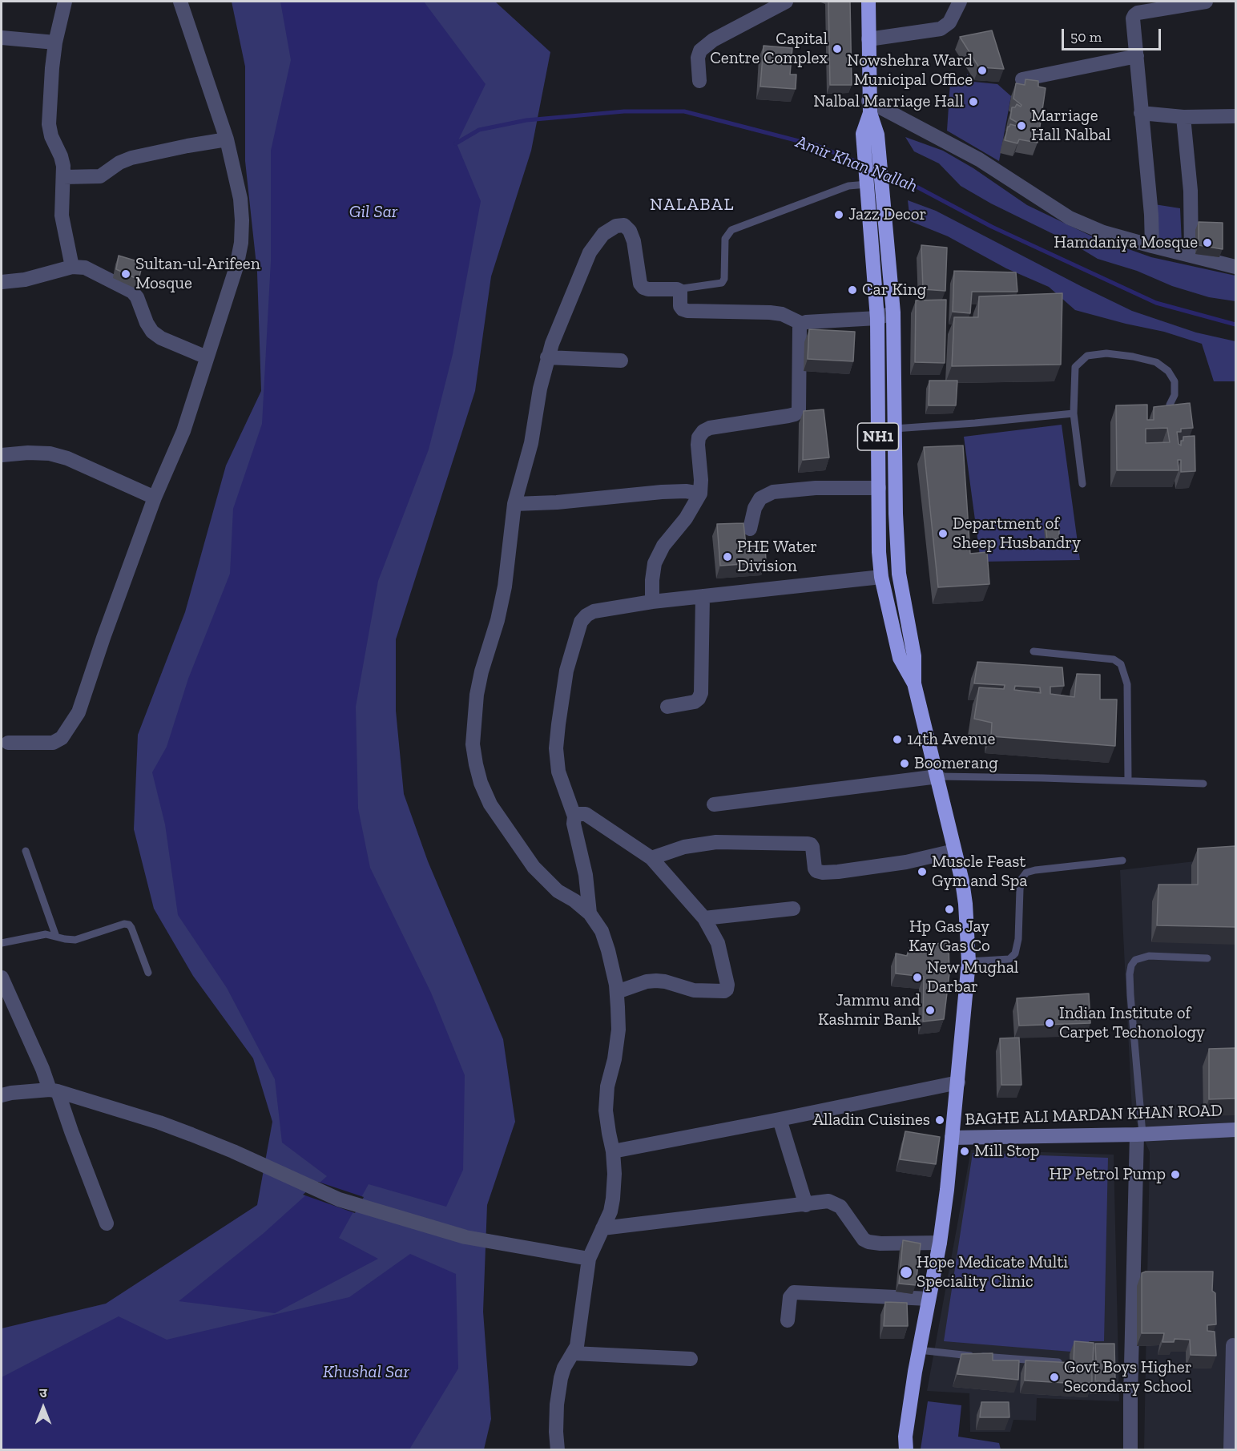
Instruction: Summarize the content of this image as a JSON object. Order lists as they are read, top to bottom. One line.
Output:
{"streets":{"highway":["NH1"],"main road":["BAGHE ALI MARDAN KHAN ROAD"]},"crossings":[["NH1","BAGHE ALI MARDAN KHAN ROAD"]],"districts":["NALABAL"],"water":["Amir Khan Nallah","Gil Sar","Khushal Sar"],"places":["Capital Centre Complex","Nowshehra Ward Municipal Office","Nalbal Marriage Hall","Marriage Hall Nalbal","Jazz Decor","Hamdaniya Mosque","Sultan-ul-Arifeen Mosque","Car King","Department of Sheep Husbandry","PHE Water Division","14th Avenue","Boomerang","Muscle Feast Gym and Spa","Hp Gas Jay Kay Gas Co","New Mughal Darbar","Jammu and Kashmir Bank","Indian Institute of Carpet Techonology","Alladin Cuisines","Mill Stop","HP Petrol Pump","Hope Medicate Multi Speciality Clinic","Govt Boys Higher Secondary School"],"scale_bar":"50 m","north":"top"}
